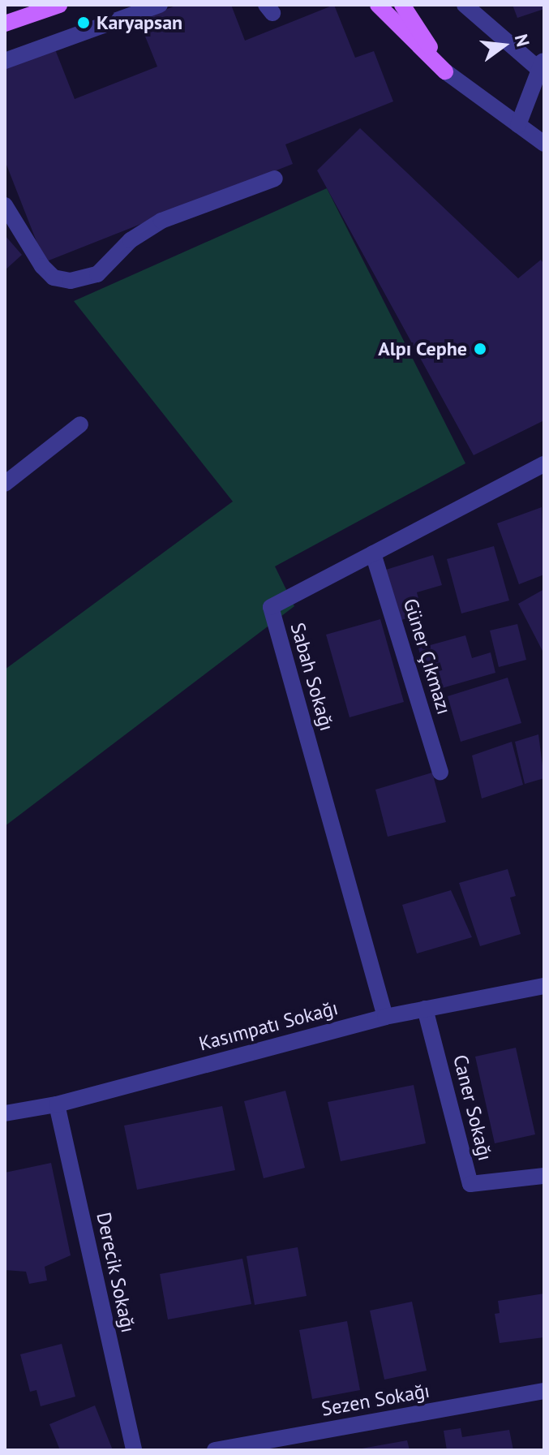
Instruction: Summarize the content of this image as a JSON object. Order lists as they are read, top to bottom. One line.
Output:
{"streets":{"street":["Güner Çıkmazı","Sabah Sokağı","Kasımpatı Sokağı","Caner Sokağı","Derecik Sokağı","Sezen Sokağı"]},"crossings":[["Güner Çıkmazı","Sabah Sokağı"],["Sabah Sokağı","Kasımpatı Sokağı"],["Kasımpatı Sokağı","Caner Sokağı"],["Kasımpatı Sokağı","Derecik Sokağı"]],"places":["Karyapsan","Alpı Cephe"],"north":"right"}
